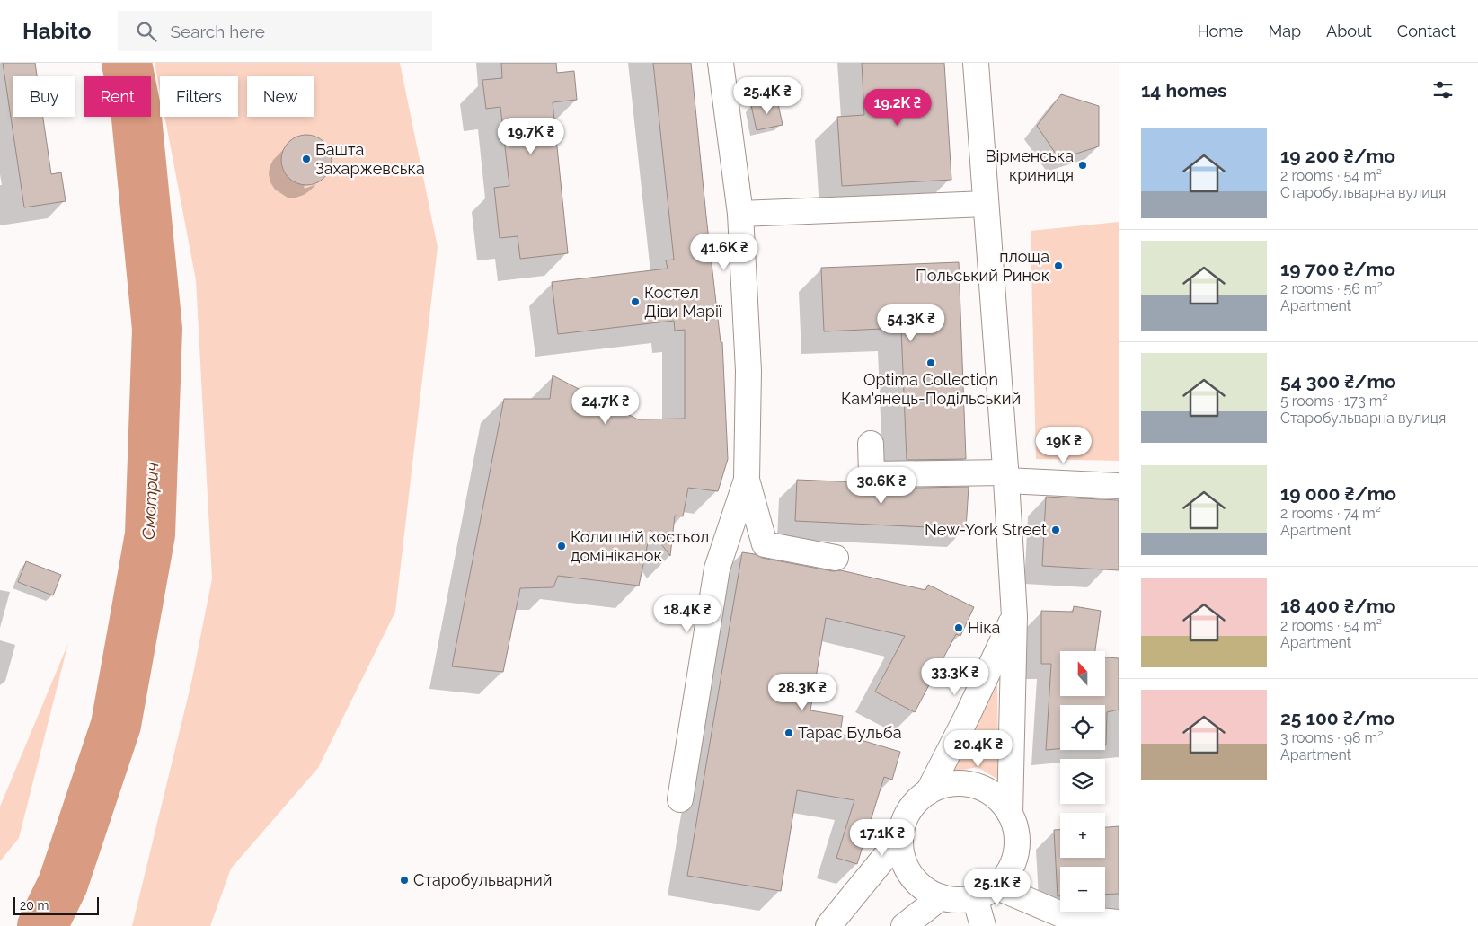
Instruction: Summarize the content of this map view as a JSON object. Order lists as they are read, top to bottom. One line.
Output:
{"water":["Смотрич"],"places":["Башта Захаржевська","Вірменська криниця","площа Польський Ринок","Костел Діви Марії","Optima Collection Кам'янець-Подільський","New-York Street","Колишній костьол домініканок","Ніка","Тарас Бульба","Старобульварний"],"scale_bar":"20 m","north":"top","page":{"header":"Habito","search":"Search here","nav":["Home","Map","About","Contact"],"heading":"14 homes","chip":["Buy","Rent","Filters","New"],"price":["25.4K ₴","19.2K ₴","19.7K ₴","41.6K ₴","54.3K ₴","24.7K ₴","19K ₴","30.6K ₴","18.4K ₴","33.3K ₴","28.3K ₴","20.4K ₴","17.1K ₴","25.1K ₴"],"list":[{"name":"19 200 ₴/mo","note":"2 rooms · 54 m² · Старобульварна вулиця"},{"name":"19 700 ₴/mo","note":"2 rooms · 56 m² · Apartment"},{"name":"54 300 ₴/mo","note":"5 rooms · 173 m² · Старобульварна вулиця"},{"name":"19 000 ₴/mo","note":"2 rooms · 74 m² · Apartment"},{"name":"18 400 ₴/mo","note":"2 rooms · 54 m² · Apartment"},{"name":"25 100 ₴/mo","note":"3 rooms · 98 m² · Apartment"}],"map_buttons":["+","−"],"scale":"20 m"}}
